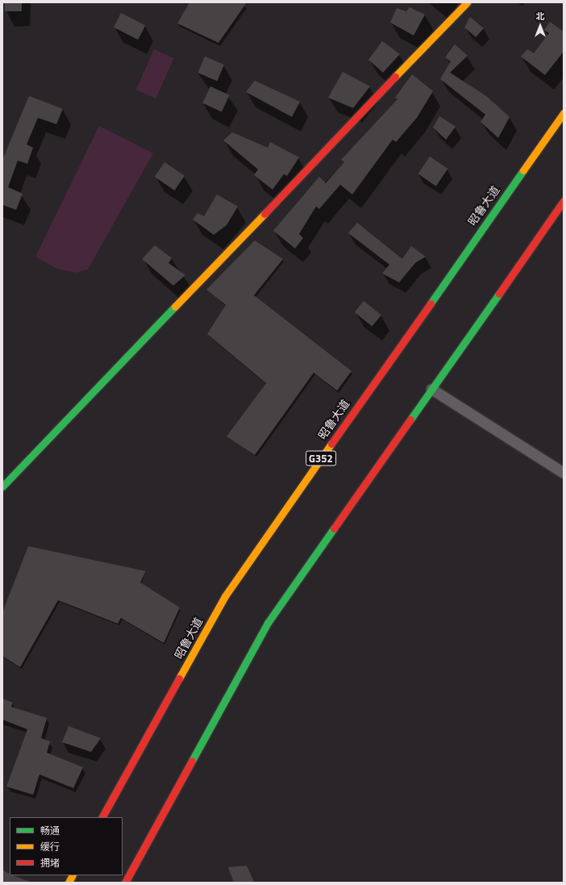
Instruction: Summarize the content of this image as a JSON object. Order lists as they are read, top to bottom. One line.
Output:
{"streets":{"main road":["昭鲁大道","G352"]},"legend":["畅通","缓行","拥堵"],"north":"top"}
